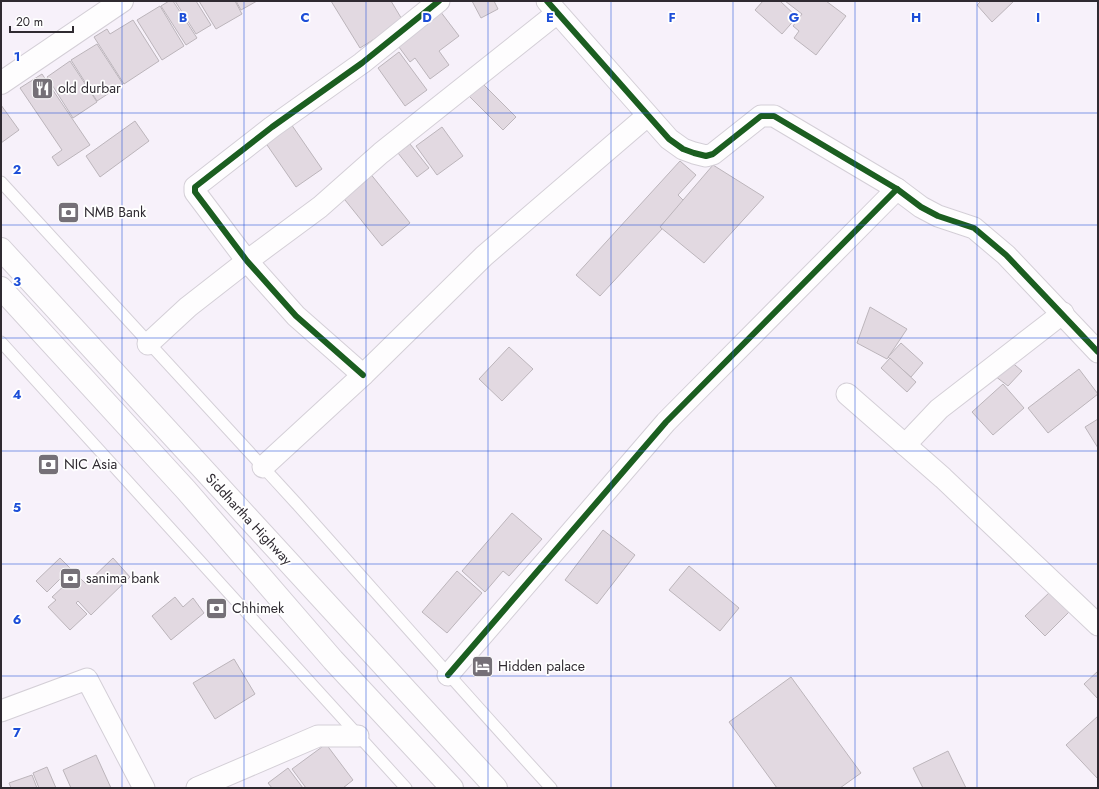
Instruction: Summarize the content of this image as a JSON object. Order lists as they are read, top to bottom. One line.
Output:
{"streets":{"main road":["Siddhartha Highway"]},"places":{"restaurant":["old durbar"],"bank":["NMB Bank","NIC Asia","sanima bank","Chhimek"],"hotel":["Hidden palace"]},"scale_bar":"20 m","grid":{"columns":["B","C","D","E","F","G","H","I"],"rows":["1","2","3","4","5","6","7"]}}
